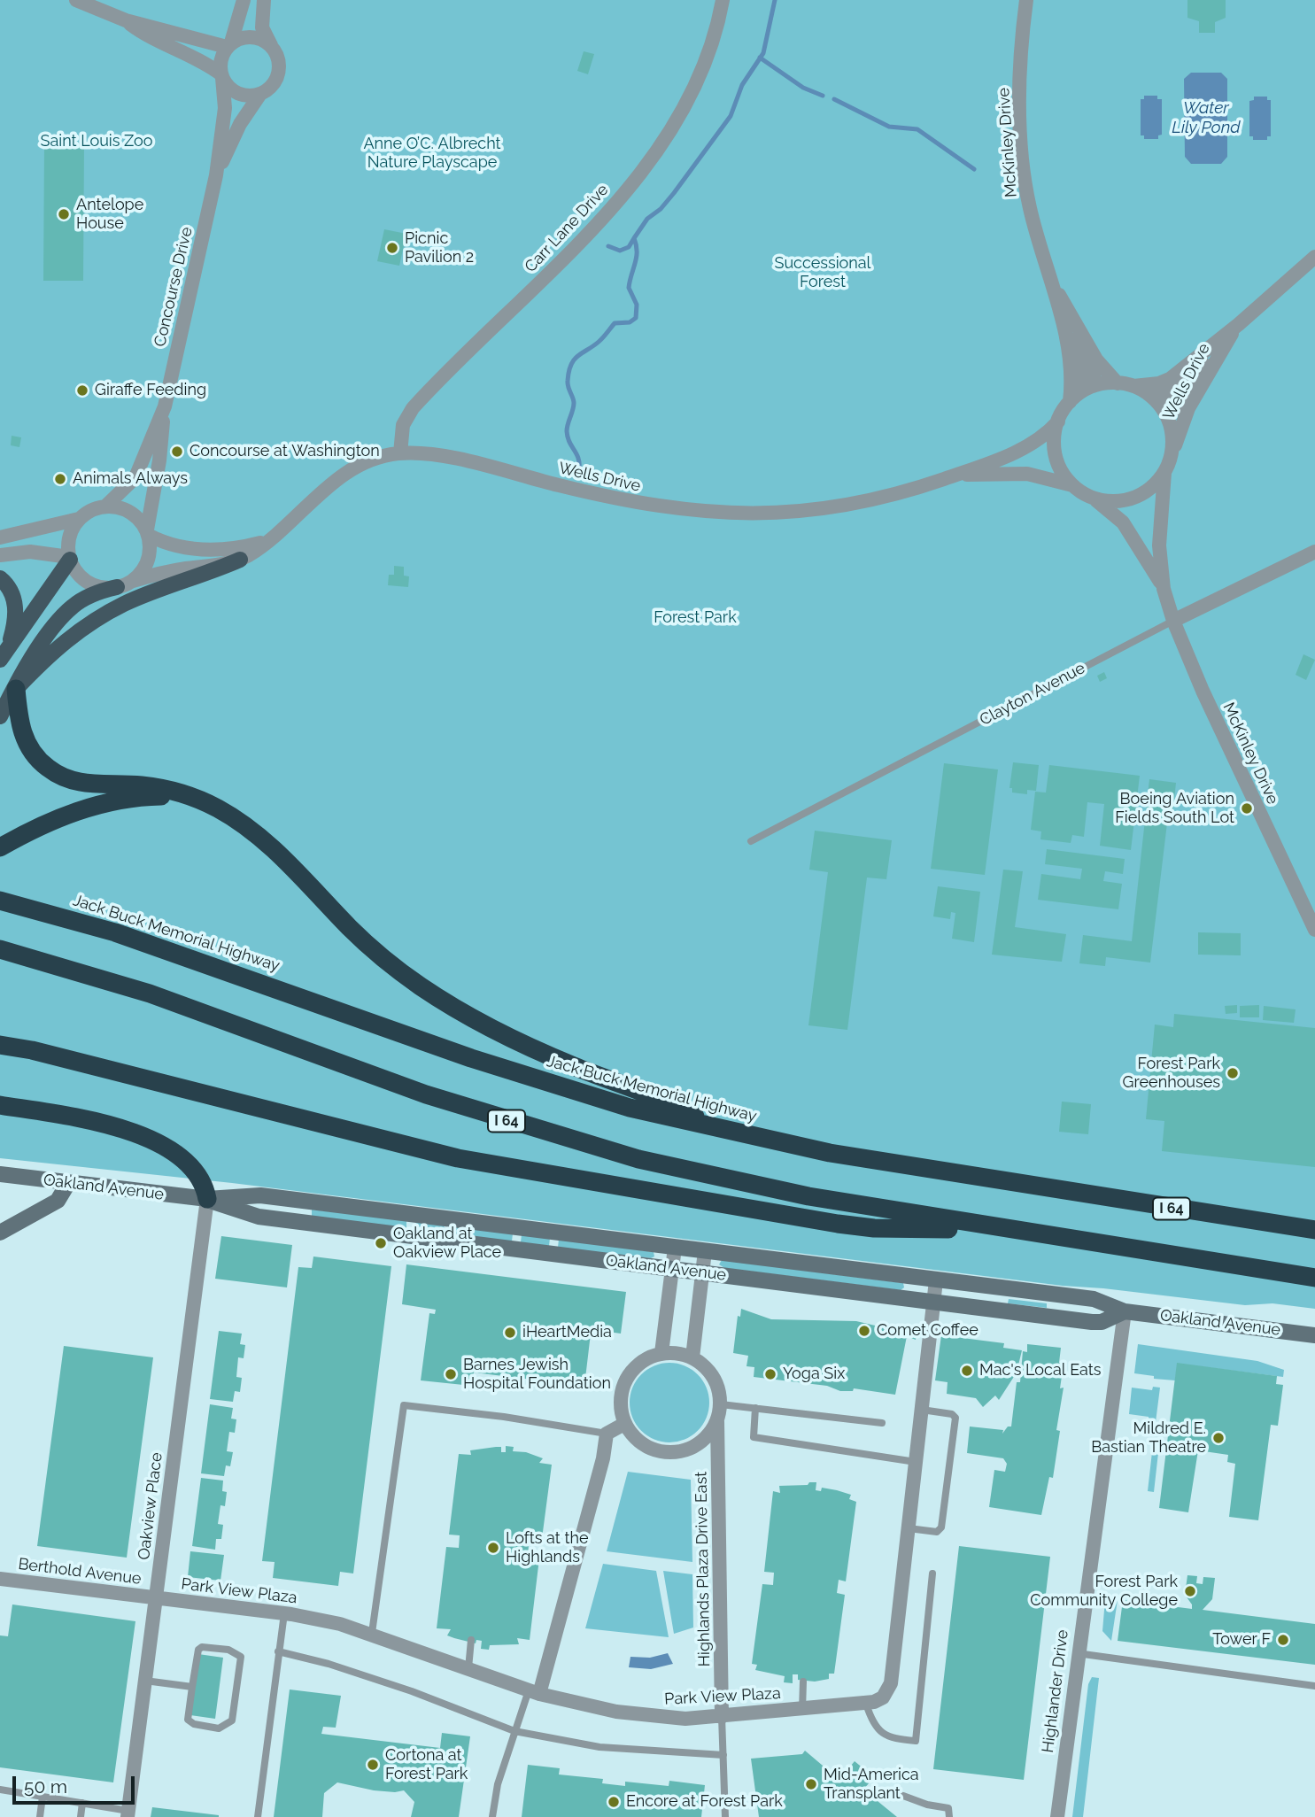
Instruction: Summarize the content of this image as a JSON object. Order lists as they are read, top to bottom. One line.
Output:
{"streets":{"highway":["Jack Buck Memorial Highway","I 64"],"street":["McKinley Drive","Carr Lane Drive","Concourse Drive","Wells Drive","Clayton Avenue","Oakland Avenue","Oakview Place","Highlands Plaza Drive East","Berthold Avenue","Park View Plaza","Highlander Drive"]},"crossings":[["McKinley Drive","Wells Drive"],["McKinley Drive","Clayton Avenue"],["Carr Lane Drive","Wells Drive"],["Concourse Drive","Wells Drive"],["Oakland Avenue","Oakview Place"],["Oakland Avenue","Park View Plaza"],["Oakland Avenue","Highlander Drive"],["Oakview Place","Berthold Avenue"],["Oakview Place","Park View Plaza"],["Highlands Plaza Drive East","Park View Plaza"],["Berthold Avenue","Park View Plaza"]],"water":["Water Lily Pond"],"parks":["Saint Louis Zoo","Anne O’C. Albrecht Nature Playscape","Successional Forest","Forest Park"],"places":["Antelope House","Picnic Pavilion 2","Giraffe Feeding","Concourse at Washington","Animals Always","Boeing Aviation Fields South Lot","Forest Park Greenhouses","Oakland at Oakview Place","Comet Coffee","iHeartMedia","Mac's Local Eats","Barnes Jewish Hospital Foundation","Yoga Six","Mildred E. Bastian Theatre","Lofts at the Highlands","Forest Park Community College","Tower F","Cortona at Forest Park","Mid-America Transplant","Encore at Forest Park"],"scale_bar":"50 m"}
